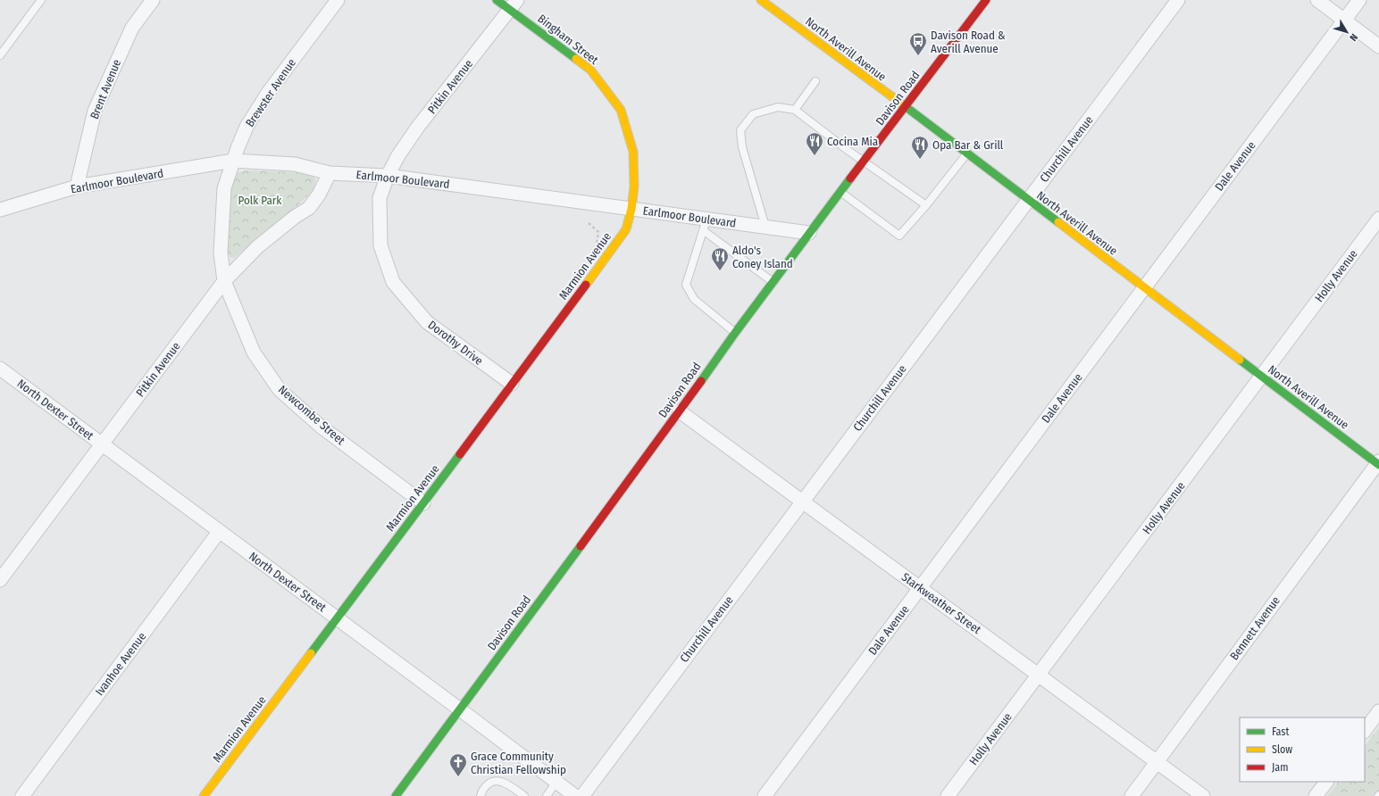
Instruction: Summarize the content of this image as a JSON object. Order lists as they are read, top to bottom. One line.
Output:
{"streets":{"street":["Bingham Street","North Averill Avenue","Pitkin Avenue","Brent Avenue","Brewster Avenue","Davison Road","Churchill Avenue","Dale Avenue","Earlmoor Boulevard","Marmion Avenue","Holly Avenue","Dorothy Drive","North Dexter Street","Newcombe Street","Starkweather Street","Bennett Avenue","Ivanhoe Avenue"]},"crossings":[["Bingham Street","Pitkin Avenue"],["Bingham Street","Earlmoor Boulevard"],["Bingham Street","Marmion Avenue"],["North Averill Avenue","Davison Road"],["North Averill Avenue","Churchill Avenue"],["North Averill Avenue","Dale Avenue"],["North Averill Avenue","Holly Avenue"],["North Averill Avenue","Bennett Avenue"],["Pitkin Avenue","Brewster Avenue"],["Pitkin Avenue","Earlmoor Boulevard"],["Pitkin Avenue","Dorothy Drive"],["Pitkin Avenue","North Dexter Street"],["Pitkin Avenue","Newcombe Street"],["Brent Avenue","Earlmoor Boulevard"],["Brewster Avenue","Earlmoor Boulevard"],["Brewster Avenue","Newcombe Street"],["Davison Road","Earlmoor Boulevard"],["Davison Road","North Dexter Street"],["Davison Road","Starkweather Street"],["Churchill Avenue","Starkweather Street"],["Dale Avenue","Starkweather Street"],["Earlmoor Boulevard","Marmion Avenue"],["Earlmoor Boulevard","Dorothy Drive"],["Marmion Avenue","Dorothy Drive"],["Marmion Avenue","North Dexter Street"],["Marmion Avenue","Newcombe Street"],["Holly Avenue","Starkweather Street"],["North Dexter Street","Ivanhoe Avenue"],["Starkweather Street","Bennett Avenue"]],"parks":["Polk Park"],"places":{"bus stop":["Davison Road & Averill Avenue"],"restaurant":["Cocina Mia","Opa Bar & Grill","Aldo's Coney Island"],"church":["Grace Community Christian Fellowship"]},"legend":["Fast","Slow","Jam"],"north":"bottom right"}
